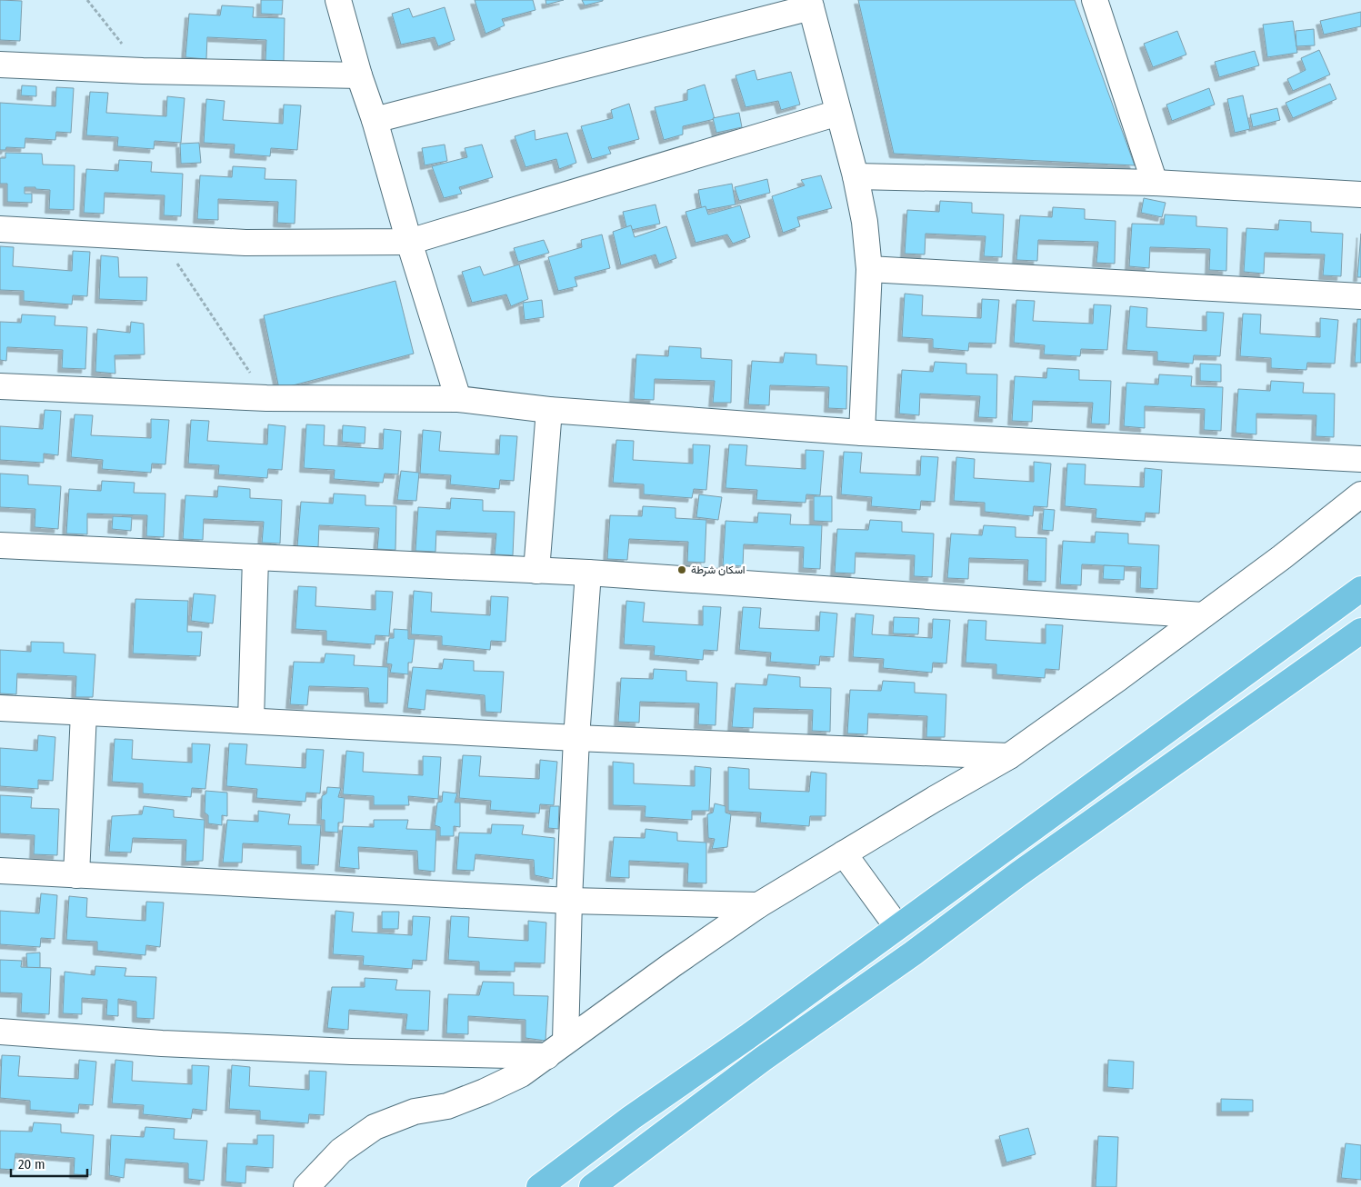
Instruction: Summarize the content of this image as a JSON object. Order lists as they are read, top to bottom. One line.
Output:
{"places":["اسكان شرطة"],"scale_bar":"20 m"}
